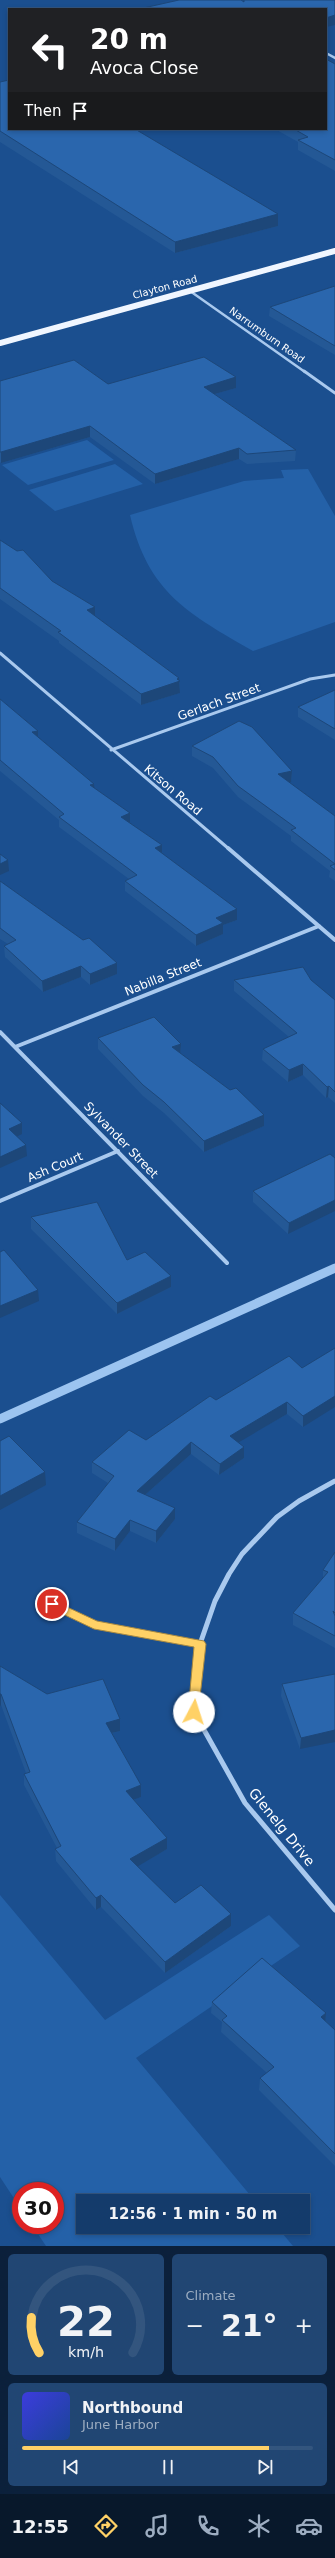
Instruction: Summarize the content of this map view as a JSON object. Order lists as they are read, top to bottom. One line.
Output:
{"streets":{"main road":["Clayton Road"],"street":["Narrumburn Road","Gerlach Street","Kitson Road","Nabilla Street","Sylvander Street","Ash Court","Glenelg Drive"]},"crossings":[["Clayton Road","Narrumburn Road"],["Gerlach Street","Kitson Road"],["Kitson Road","Nabilla Street"],["Nabilla Street","Sylvander Street"],["Sylvander Street","Ash Court"]],"page":{"turn":["20 m","Avoca Close"],"then":"Then","limit":"30","trip":"12:56 · 1 min · 50 m","tile":"Climate","heat":["−","21°","+"],"song":["Northbound","June Harbor"],"tabs":"12:55","gauge":["22","km/h"]}}
